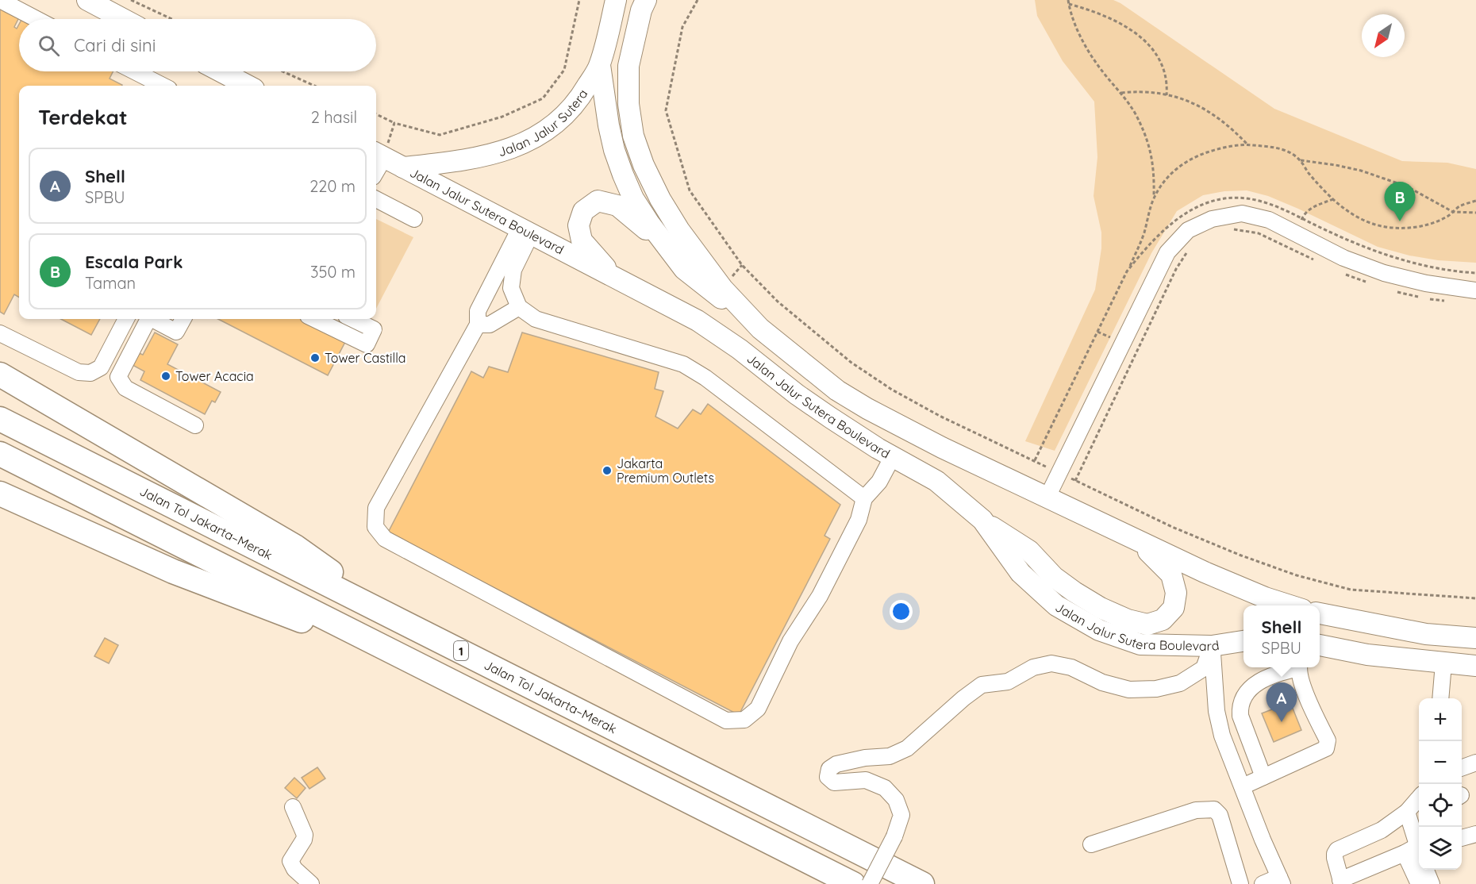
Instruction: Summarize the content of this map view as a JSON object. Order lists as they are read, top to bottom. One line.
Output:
{"streets":{"highway":["Jalan Tol Jakarta–Merak","1"],"main road":["Jalan Jalur Sutera","Jalan Jalur Sutera Boulevard"]},"crossings":[["Jalan Jalur Sutera","Jalan Jalur Sutera Boulevard"]],"places":["Tower Castilla","Tower Acacia","Jakarta Premium Outlets"],"north":"bottom left","page":{"search":"Cari di sini","heading":["Terdekat","2 hasil"],"list":[{"mark":"A","name":"Shell","note":"SPBU","value":"220 m"},{"mark":"B","name":"Escala Park","note":"Taman","value":"350 m"}],"pins":["B","A"],"popup":["Shell","SPBU"],"map_buttons":["+","−"]}}
